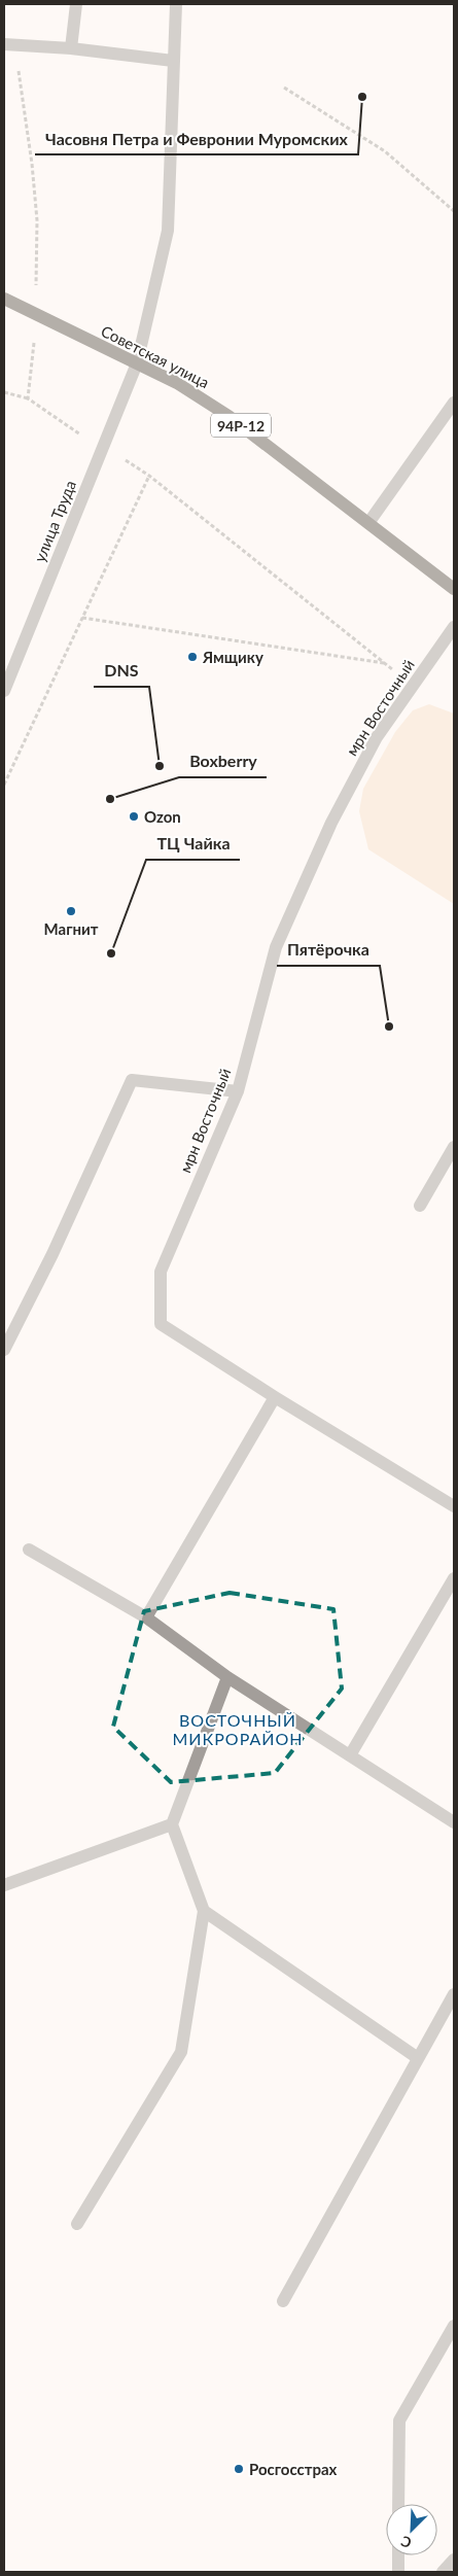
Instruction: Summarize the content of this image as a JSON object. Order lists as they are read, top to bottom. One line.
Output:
{"streets":{"main road":["Советская улица","94Р-12"],"street":["улица Труда","мрн Восточный"]},"crossings":[["Советская улица","улица Труда"]],"districts":["ВОСТОЧНЫЙ МИКРОРАЙОН"],"places":["Часовня Петра и Февронии Муромских","Ямщику","DNS","Boxberry","Ozon","Магнит","ТЦ Чайка","Пятёрочка","Росгосстрах"],"north":"bottom left"}
